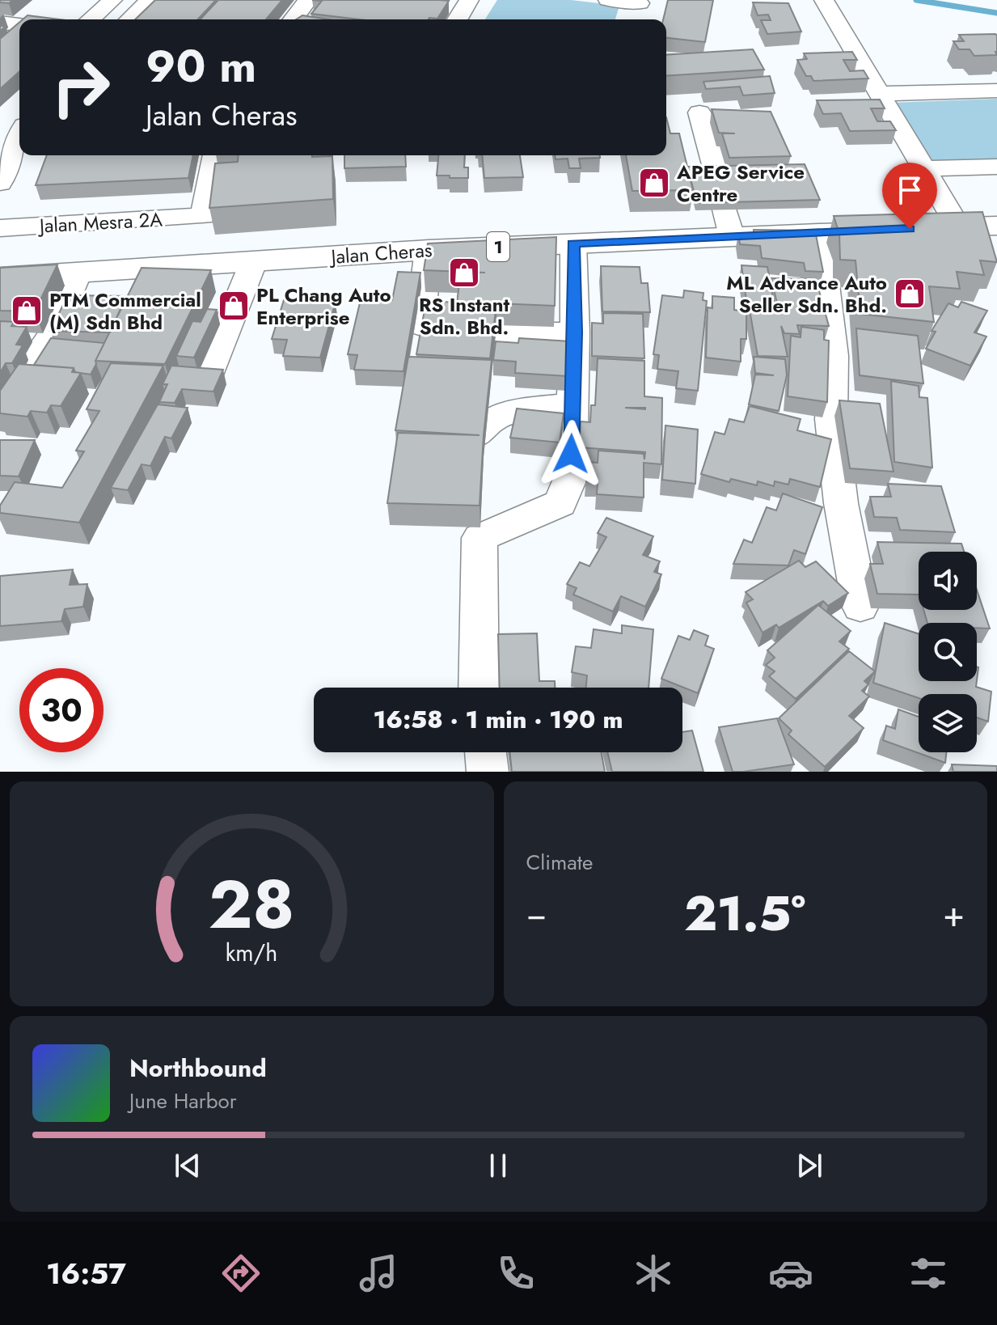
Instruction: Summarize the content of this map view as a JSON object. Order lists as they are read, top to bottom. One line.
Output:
{"streets":{"main road":["1","Jalan Cheras"],"street":["Jalan Mesra 2A"]},"places":{"shop":["APEG Service Centre","RS Instant Sdn. Bhd.","ML Advance Auto Seller Sdn. Bhd.","PL Chang Auto Enterprise","PTM Commercial (M) Sdn Bhd"]},"page":{"turn":["90 m","Jalan Cheras"],"limit":"30","trip":"16:58 · 1 min · 190 m","tile":"Climate","heat":["−","21.5°","+"],"song":["Northbound","June Harbor"],"tabs":"16:57","gauge":["28","km/h"]}}
